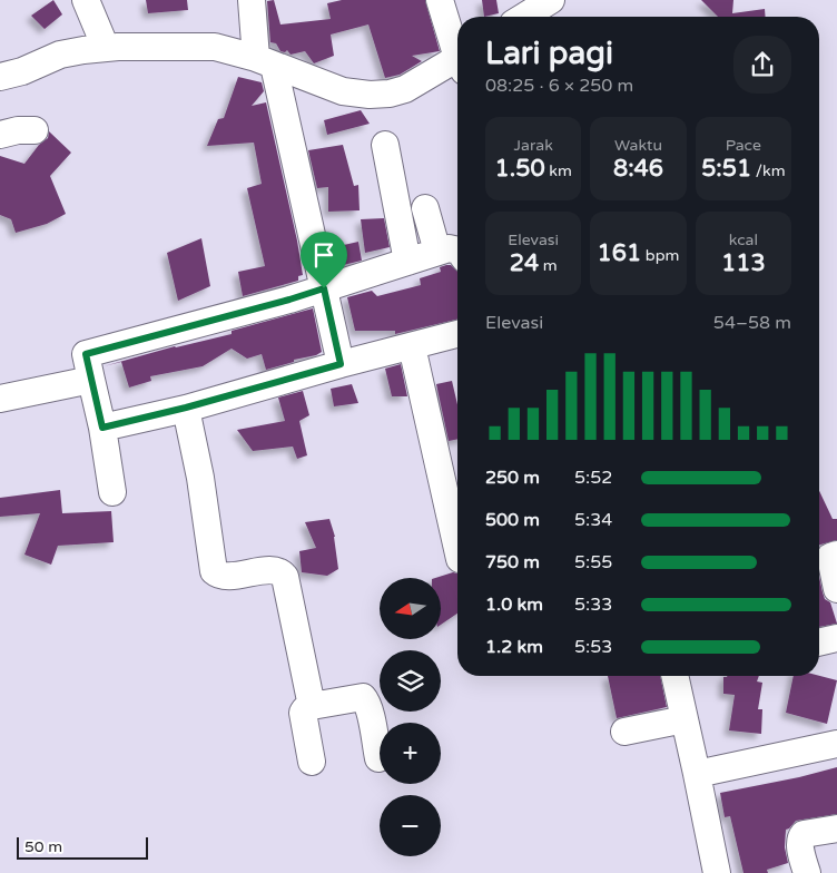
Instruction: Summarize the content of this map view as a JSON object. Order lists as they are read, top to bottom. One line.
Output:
{"scale_bar":"50 m","north":"left","page":{"heading":["Lari pagi","08:25 · 6 × 250 m"],"stats":[["Jarak","1.50 km"],["Waktu","8:46"],["Pace","5:51 /km"],["Elevasi","24 m"],["161 bpm"],["kcal","113"]],"chart":["Elevasi","54–58 m"],"list":[{"name":"250 m","note":"5:52"},{"name":"500 m","note":"5:34"},{"name":"750 m","note":"5:55"},{"name":"1.0 km","note":"5:33"},{"name":"1.2 km","note":"5:53"}],"map_buttons":["+","−"],"scale":"50 m"}}
